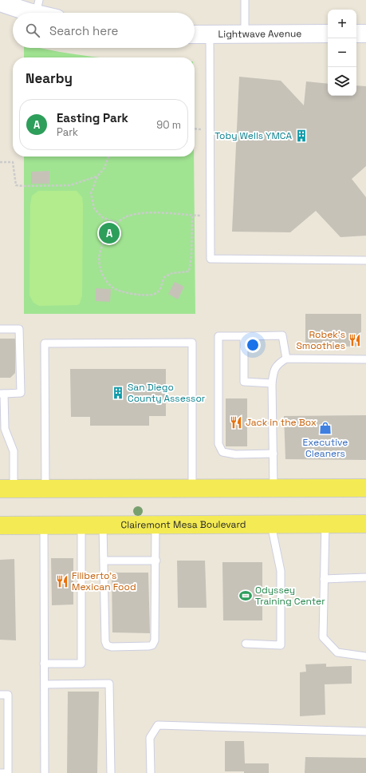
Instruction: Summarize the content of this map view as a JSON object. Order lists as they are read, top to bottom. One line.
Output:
{"streets":{"main road":["Lightwave Avenue","Clairemont Mesa Boulevard"]},"places":{"building":["Toby Wells YMCA","San Diego County Assessor"],"restaurant":["Robek's Smoothies","Jack in the Box","Filiberto’s Mexican Food"],"shop":["Executive Cleaners"],"sports":["Odyssey Training Center"]},"page":{"map_buttons":["+","−"],"search":"Search here","heading":"Nearby","list":[{"mark":"A","name":"Easting Park","note":"Park","value":"90 m"}],"pins":"A"}}
